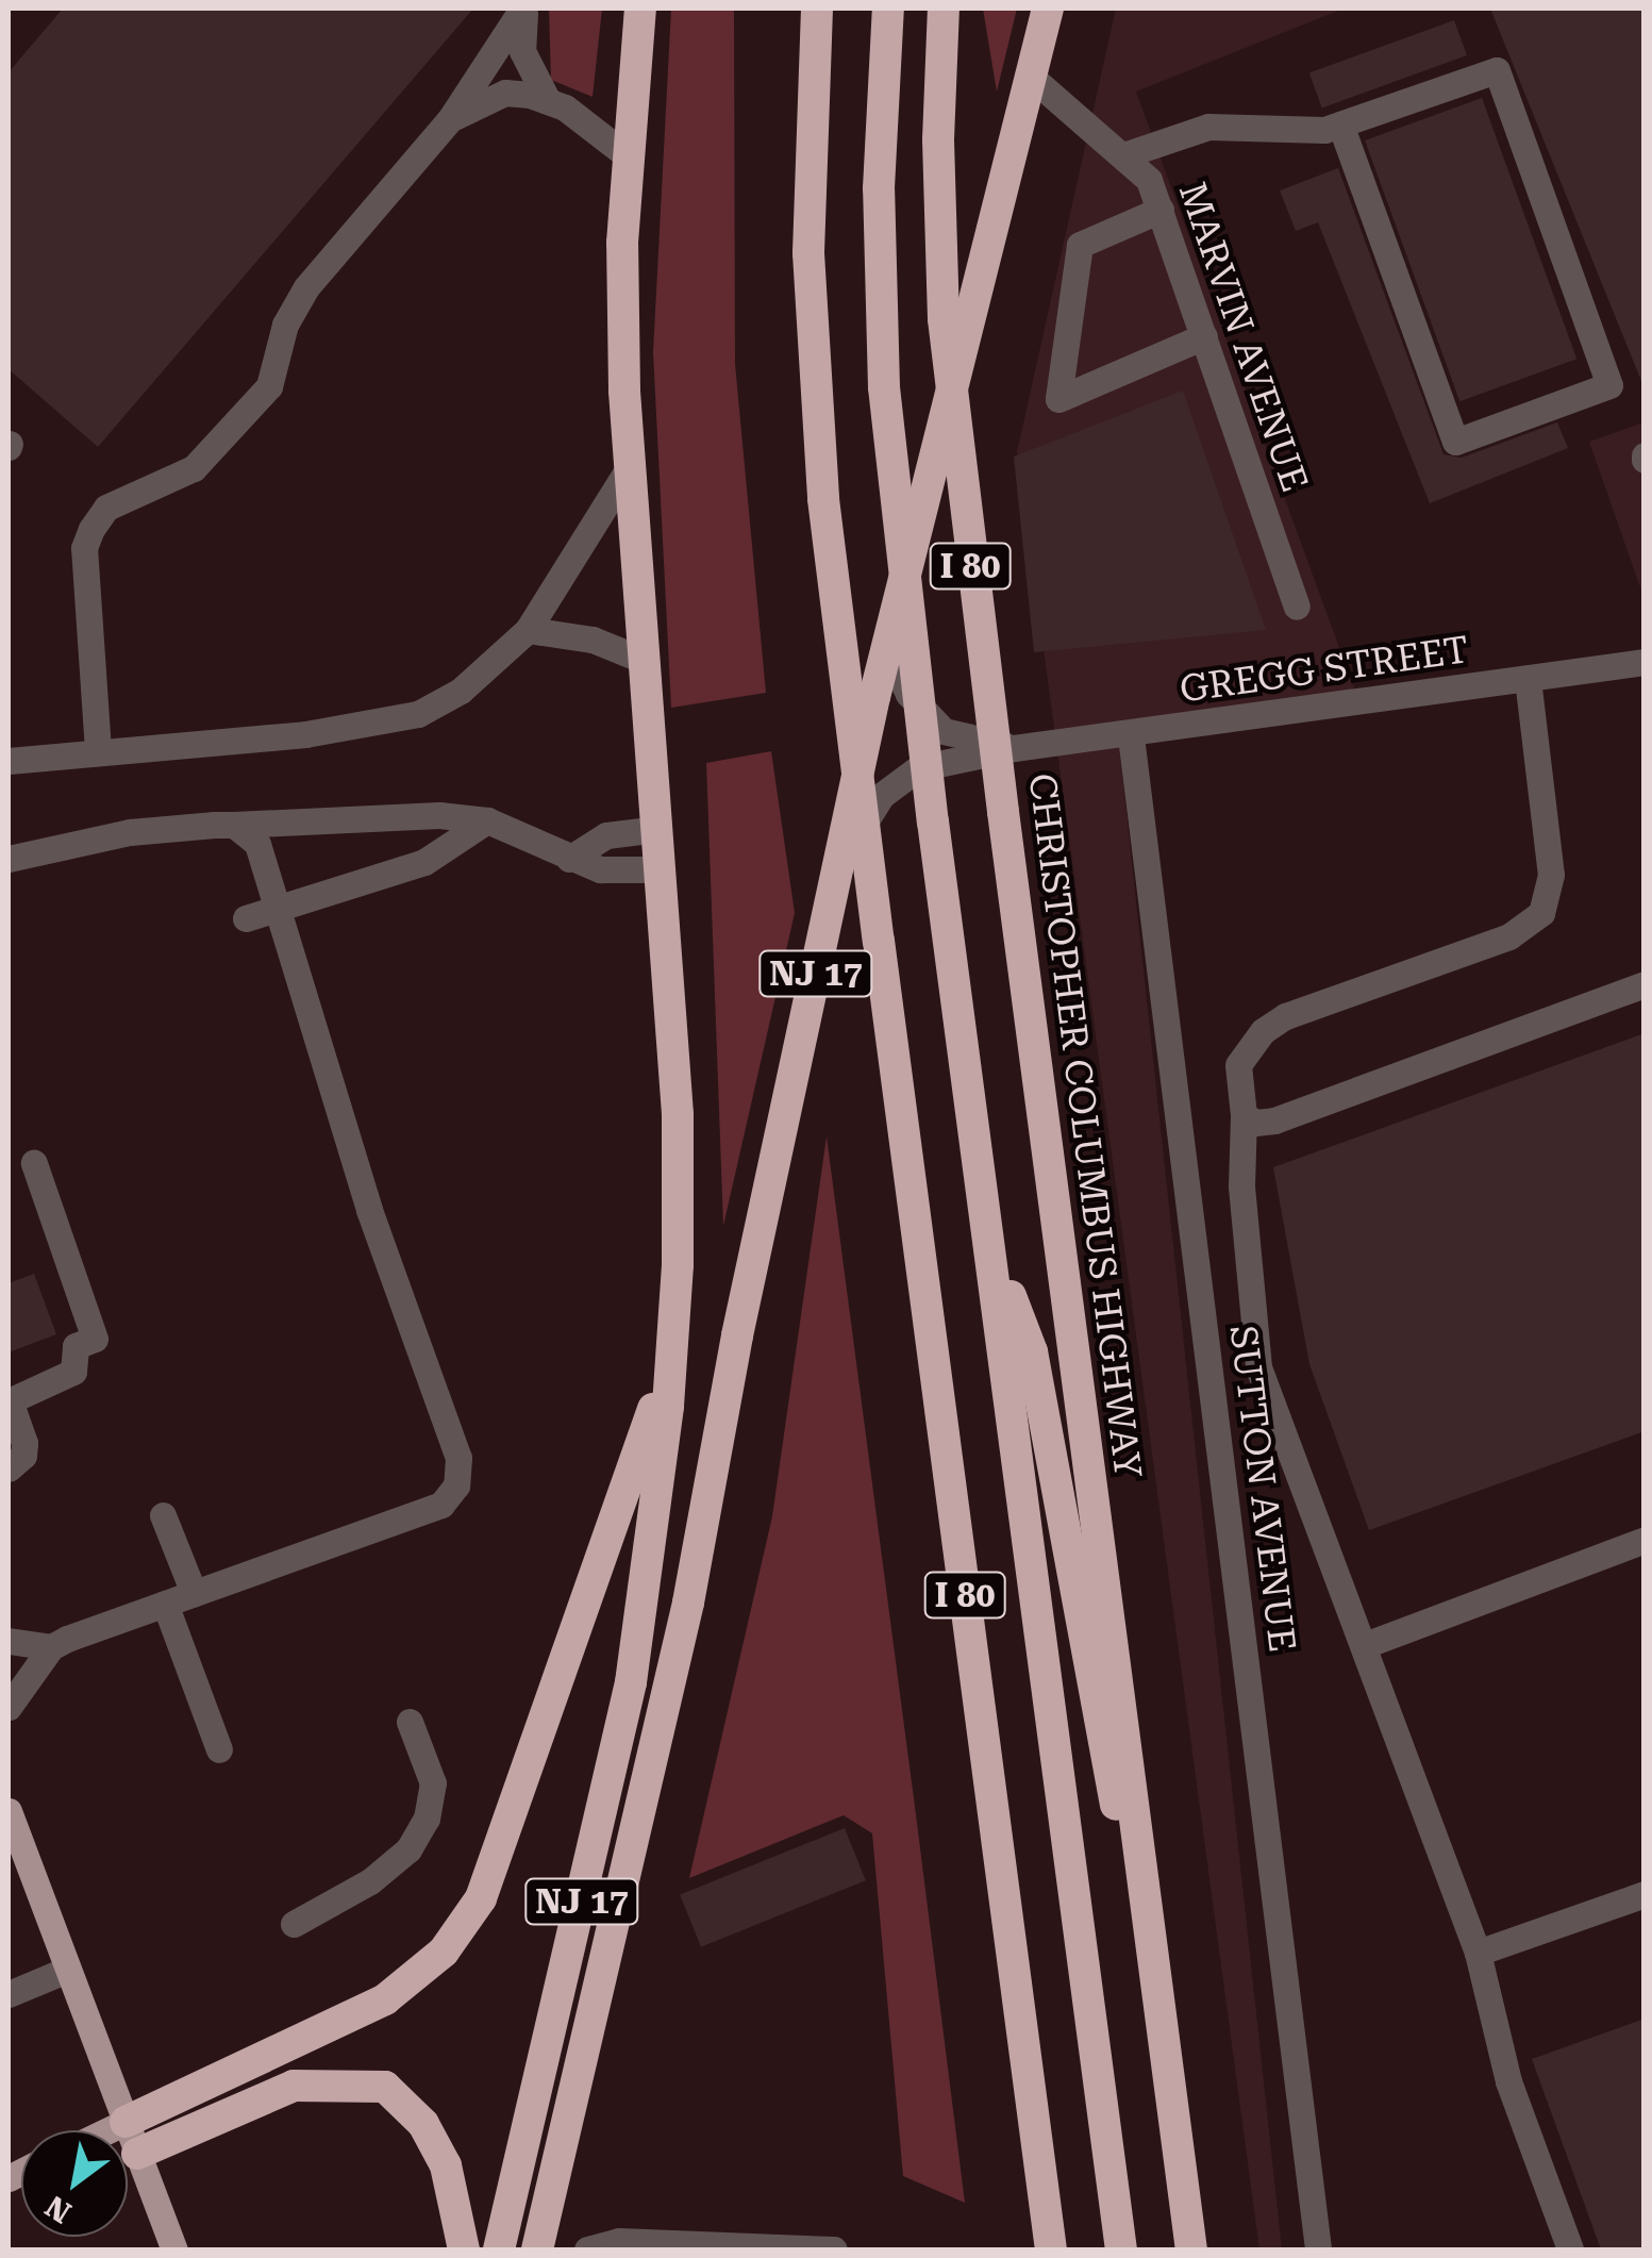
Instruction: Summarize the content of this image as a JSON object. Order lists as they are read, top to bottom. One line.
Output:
{"streets":{"highway":["I 80","NJ 17","CHRISTOPHER COLUMBUS HIGHWAY"],"street":["MARVIN AVENUE","GREGG STREET","SUTTON AVENUE"]},"crossings":[["MARVIN AVENUE","NJ 17"],["GREGG STREET","NJ 17"],["GREGG STREET","SUTTON AVENUE"]],"north":"bottom left"}
